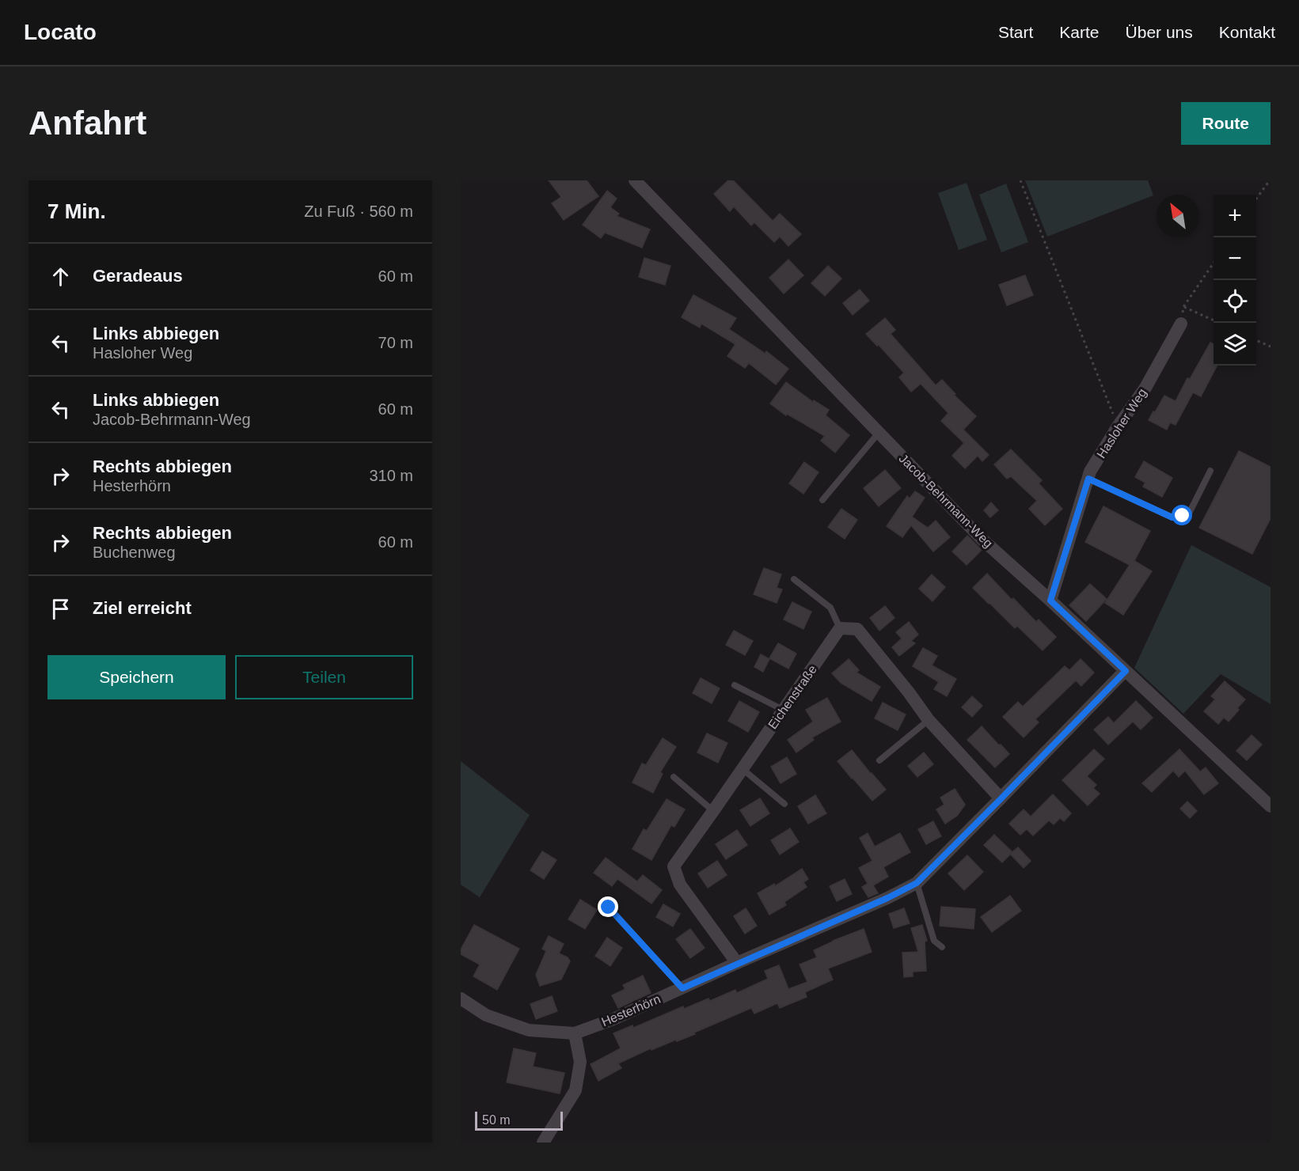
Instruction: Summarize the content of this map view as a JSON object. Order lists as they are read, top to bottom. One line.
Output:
{"streets":{"street":["Hasloher Weg","Jacob-Behrmann-Weg","Eichenstraße","Hesterhörn"]},"crossings":[["Hasloher Weg","Jacob-Behrmann-Weg"],["Jacob-Behrmann-Weg","Hesterhörn"],["Eichenstraße","Hesterhörn"]],"scale_bar":"50 m","north":"top left","page":{"header":"Locato","nav":["Start","Karte","Über uns","Kontakt"],"buttons":["Route",["Speichern","Teilen"]],"title":"Anfahrt","heading":["7 Min.","Zu Fuß · 560 m"],"map_buttons":["+","−"],"list":[["Geradeaus","60 m"],["Links abbiegen","Hasloher Weg","70 m"],["Links abbiegen","Jacob-Behrmann-Weg","60 m"],["Rechts abbiegen","Hesterhörn","310 m"],["Rechts abbiegen","Buchenweg","60 m"],"Ziel erreicht"],"scale":"50 m"}}
